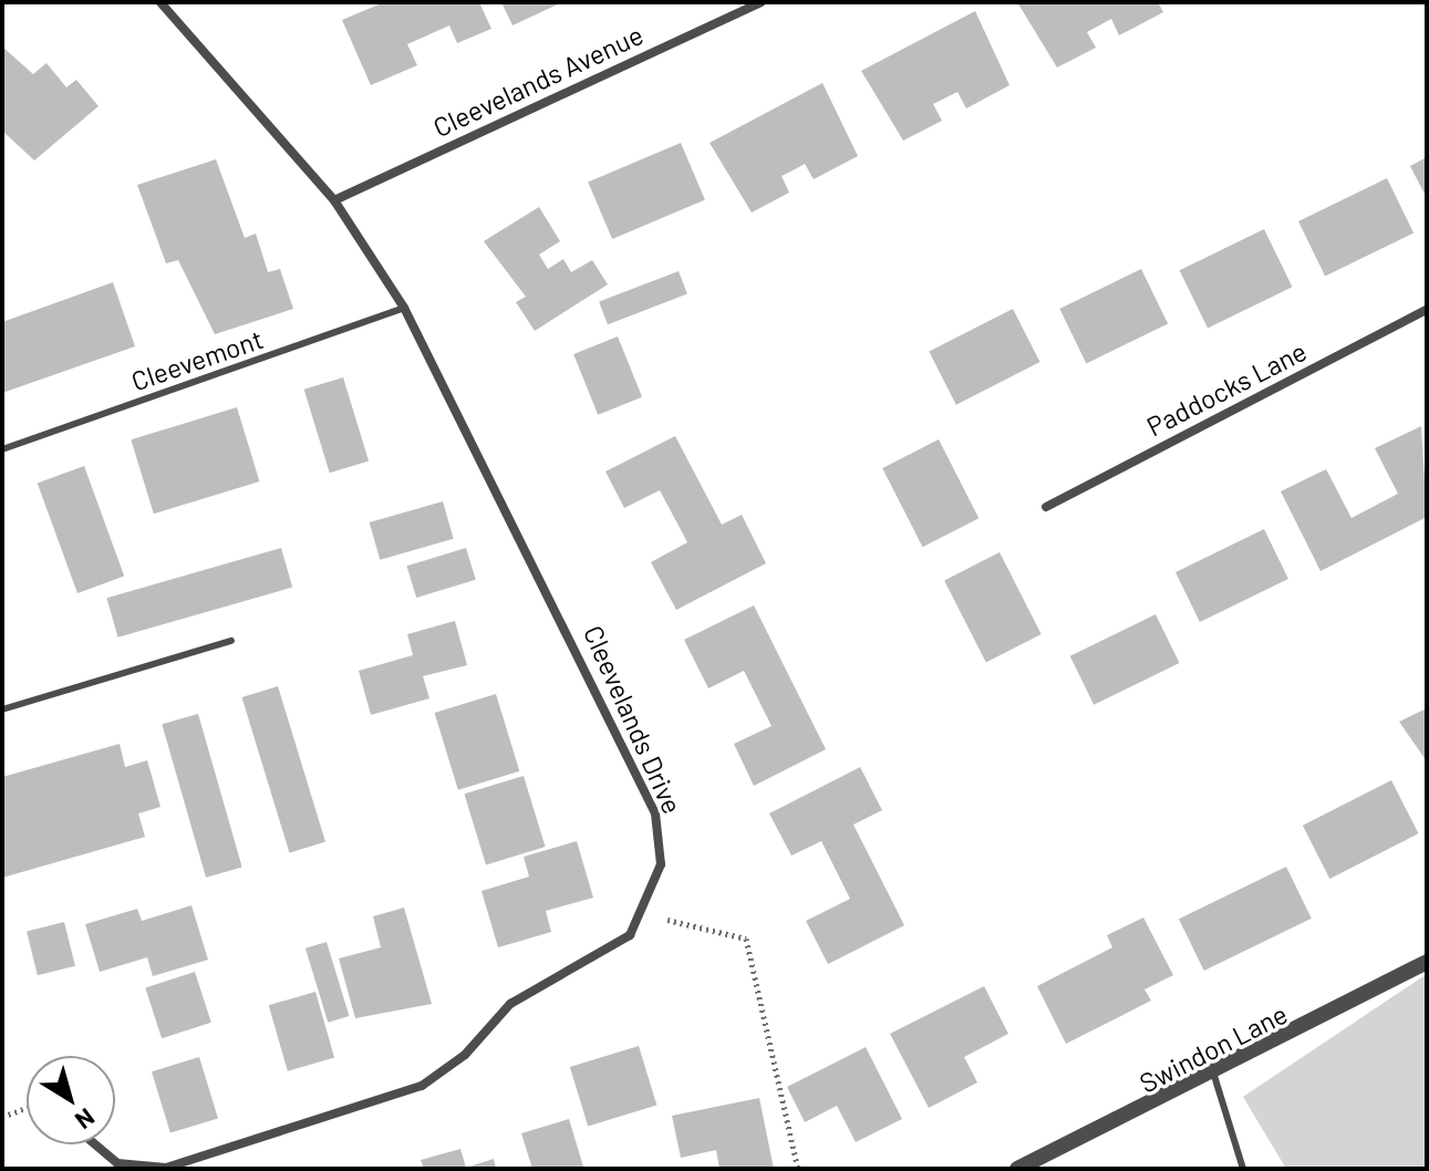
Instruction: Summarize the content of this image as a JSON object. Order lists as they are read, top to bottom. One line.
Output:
{"streets":{"street":["Cleevelands Avenue","Paddocks Lane","Cleevelands Drive","Swindon Lane"],"lane":["Cleevemont"]},"crossings":[["Cleevelands Avenue","Cleevelands Drive"],["Cleevemont","Cleevelands Drive"]],"north":"bottom right"}
